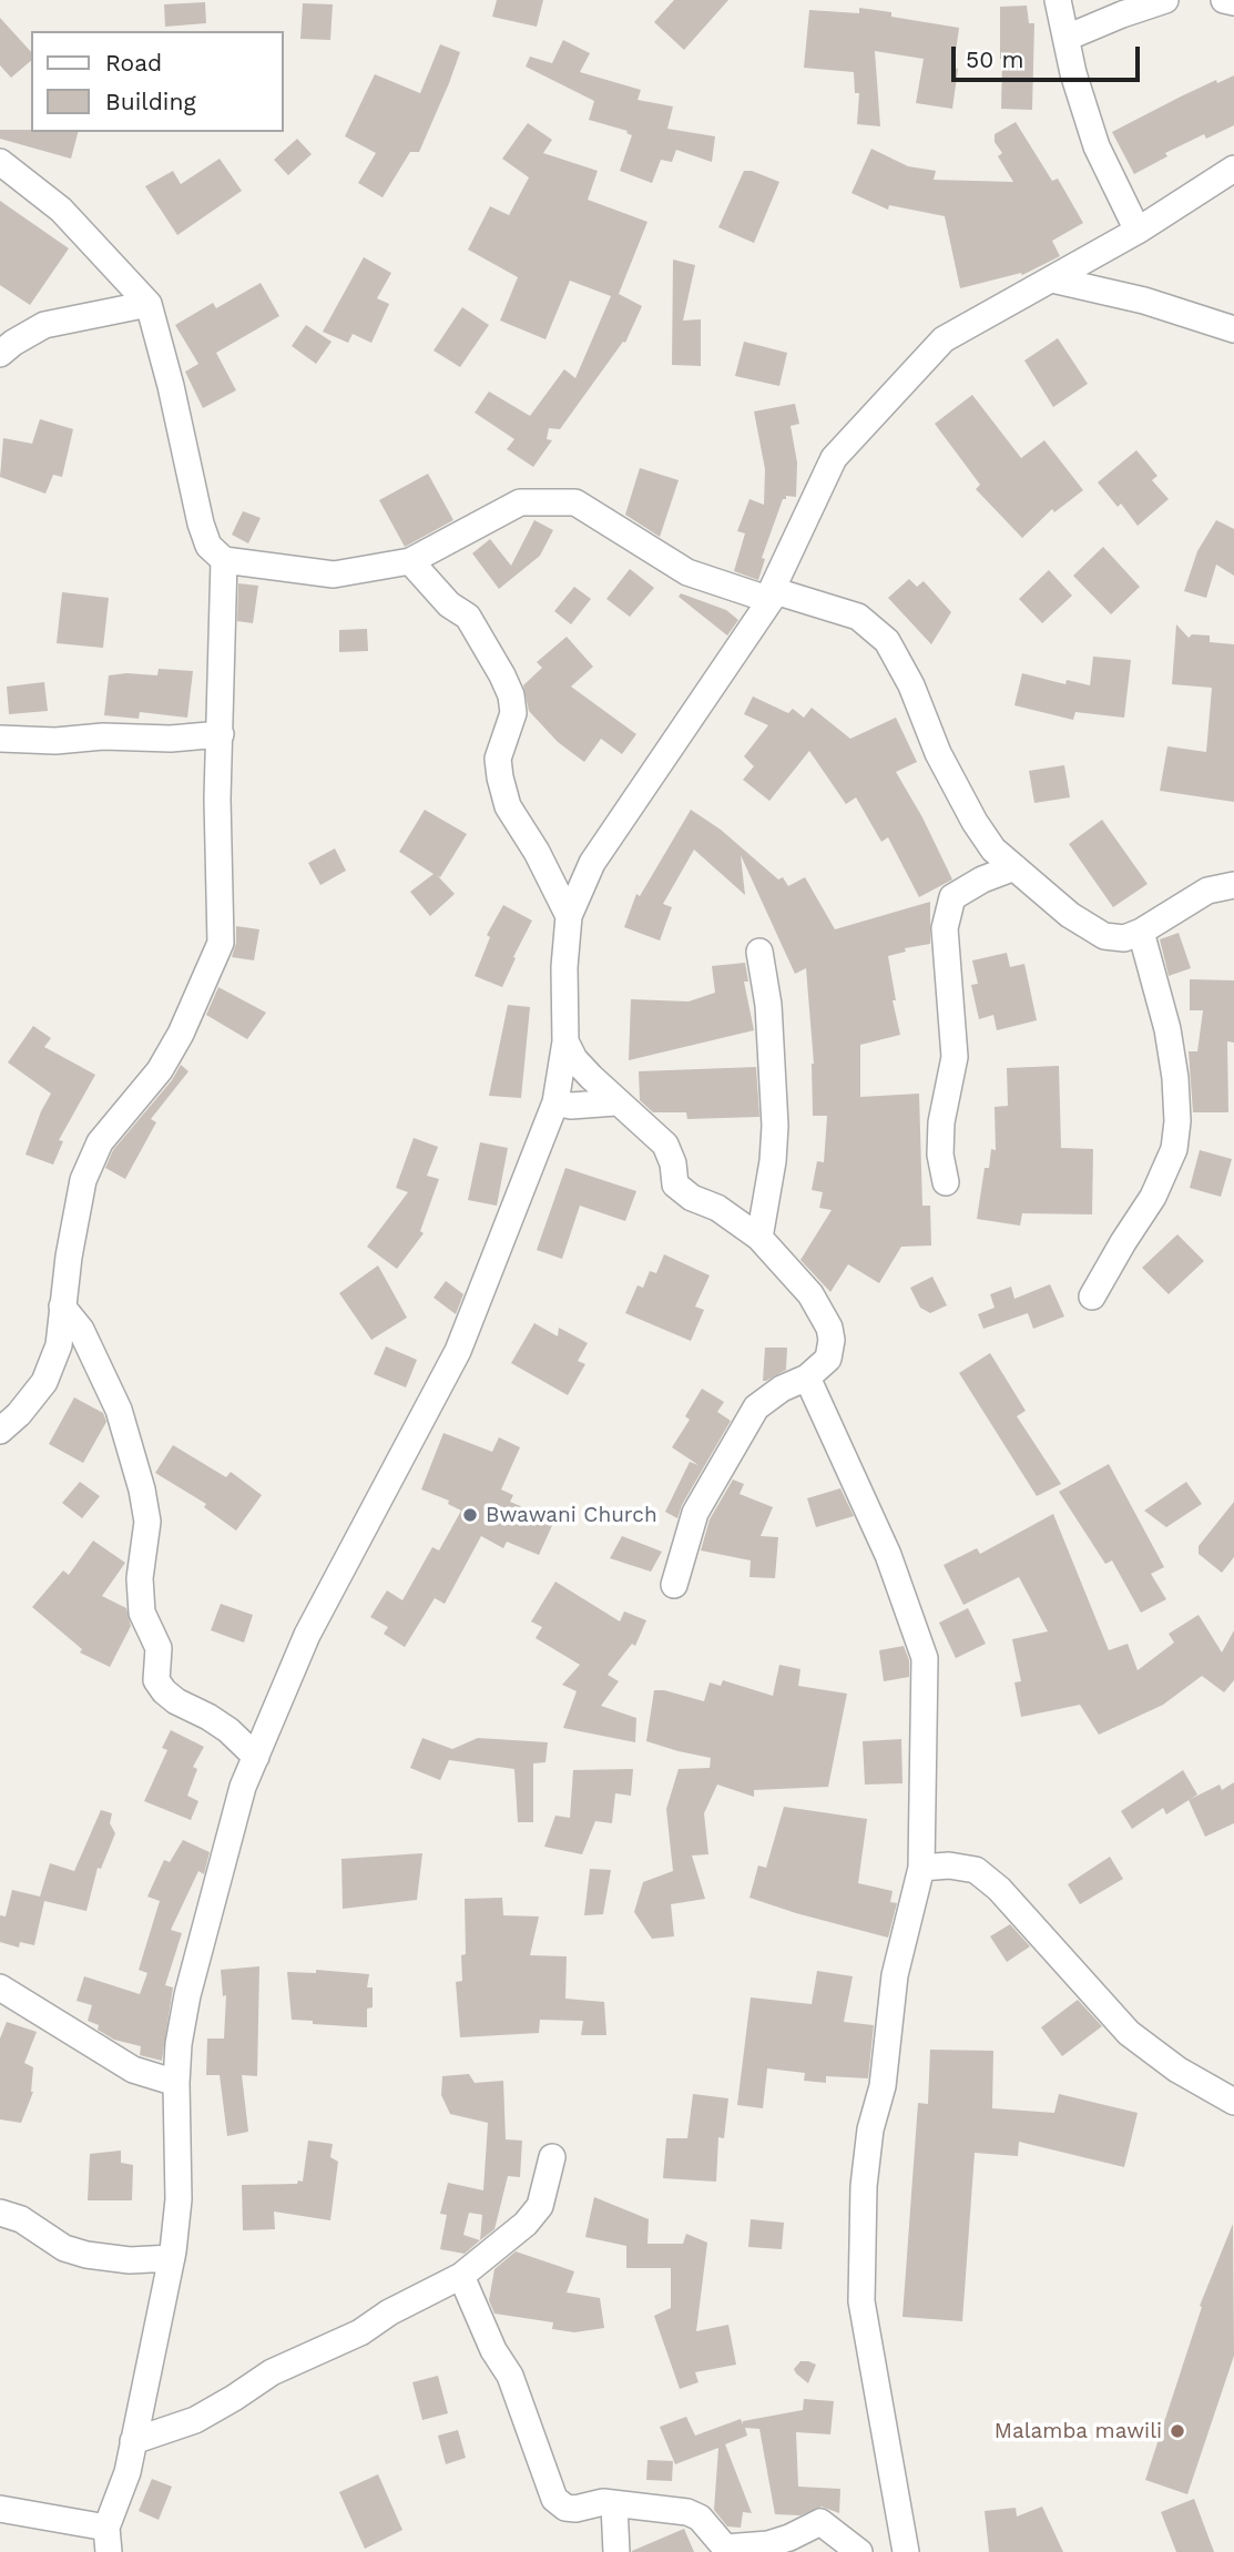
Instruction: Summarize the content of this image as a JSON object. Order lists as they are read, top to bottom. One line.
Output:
{"places":["Bwawani Church","Malamba mawili"],"legend":["Road","Building"],"scale_bar":"50 m"}
